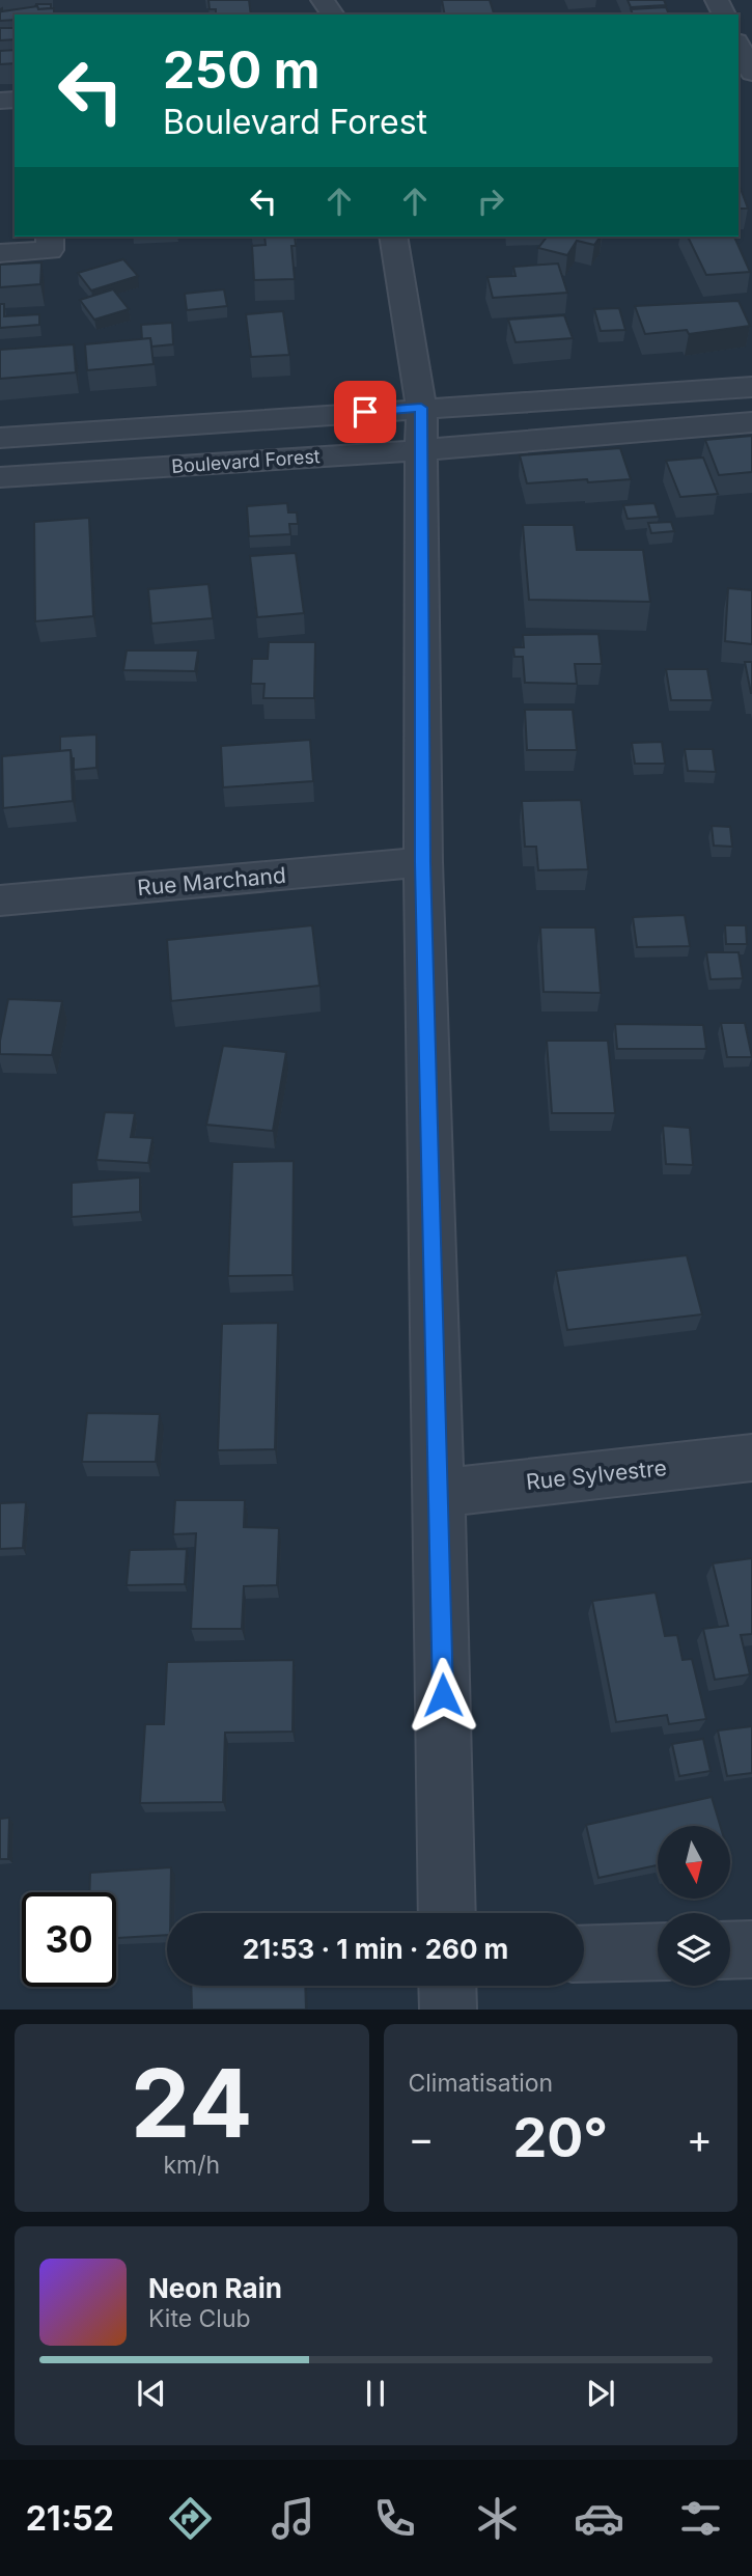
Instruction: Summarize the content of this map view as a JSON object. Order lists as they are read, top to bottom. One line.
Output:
{"streets":{"street":["Boulevard Forest","Rue Marchand","Rue Sylvestre"]},"north":"bottom","page":{"turn":["250 m","Boulevard Forest"],"limit":"30","trip":"21:53 · 1 min · 260 m","tile":[["24","km/h"],"Climatisation"],"heat":["−","20°","+"],"song":["Neon Rain","Kite Club"],"tabs":"21:52"}}
